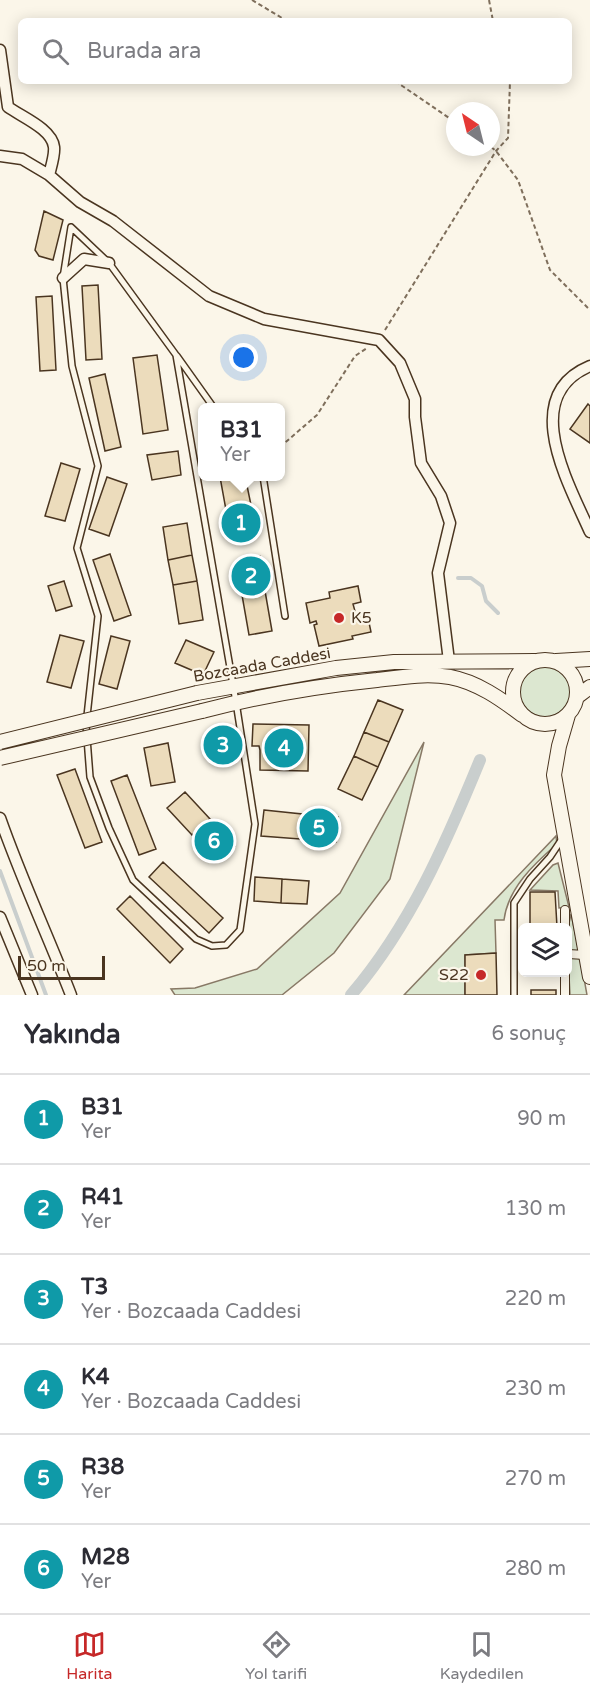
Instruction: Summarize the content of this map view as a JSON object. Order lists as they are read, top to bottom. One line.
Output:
{"streets":{"street":["Bozcaada Caddesi"]},"places":["K5","S22"],"scale_bar":"50 m","north":"top left","page":{"search":"Burada ara","popup":["B31","Yer"],"pins":["1","2","3","4","5","6"],"scale":"50 m","heading":["Yakında","6 sonuç"],"list":[{"mark":"1","name":"B31","note":"Yer","value":"90 m"},{"mark":"2","name":"R41","note":"Yer","value":"130 m"},{"mark":"3","name":"T3","note":"Yer · Bozcaada Caddesi","value":"220 m"},{"mark":"4","name":"K4","note":"Yer · Bozcaada Caddesi","value":"230 m"},{"mark":"5","name":"R38","note":"Yer","value":"270 m"},{"mark":"6","name":"M28","note":"Yer","value":"280 m"}],"nav":["Harita","Yol tarifi","Kaydedilen"]}}
